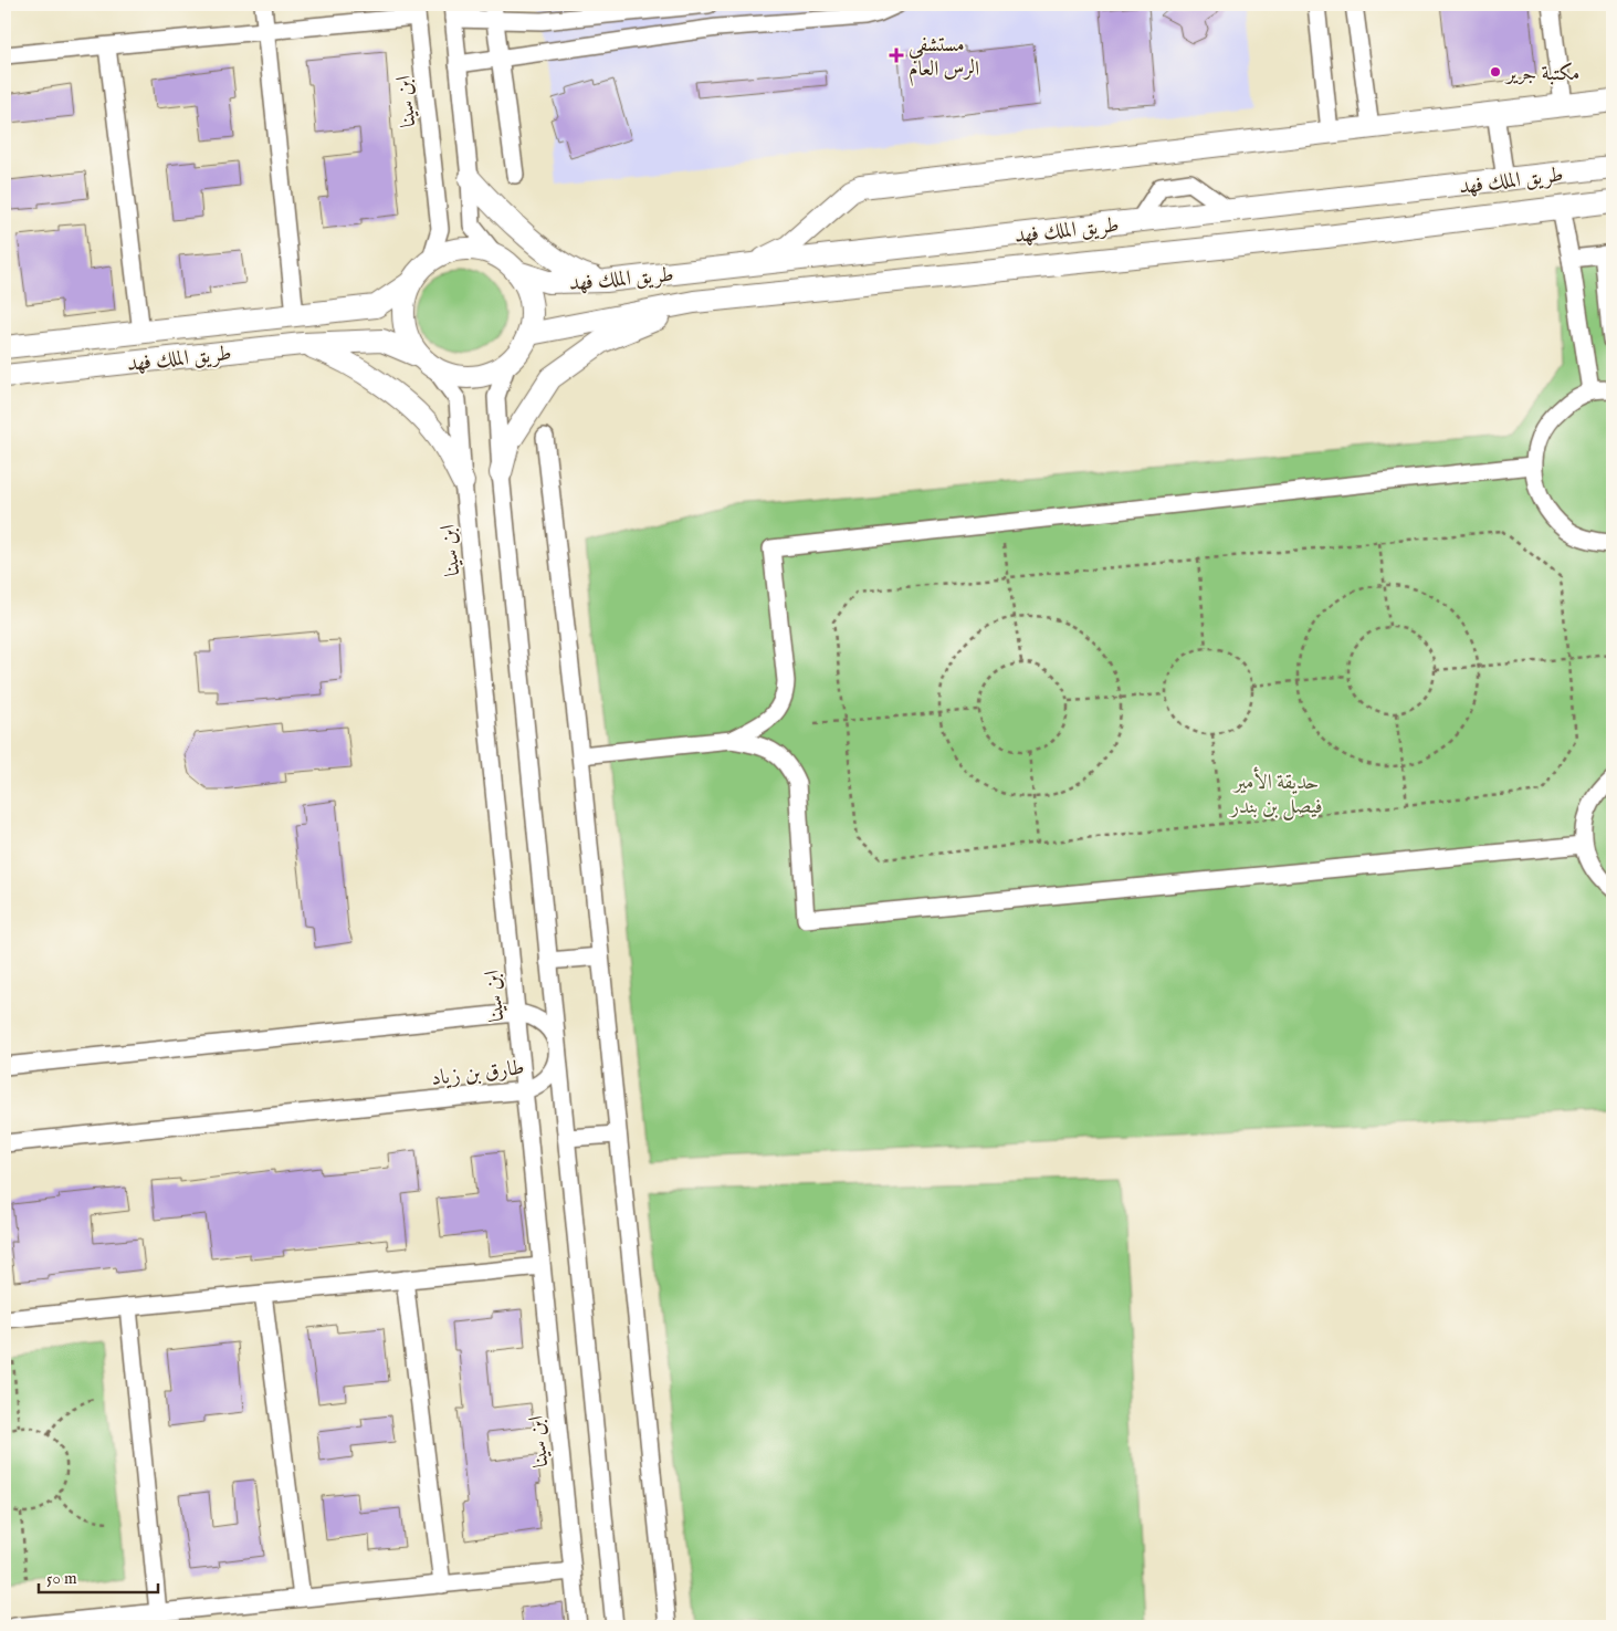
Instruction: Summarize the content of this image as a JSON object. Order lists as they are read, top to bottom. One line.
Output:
{"streets":{"main road":["طريق الملك فهد"],"street":["ابن سينا","طارق بن زياد"]},"crossings":[["ابن سينا","طريق الملك فهد"],["ابن سينا","طارق بن زياد"]],"parks":["حديقة الأمير فيصل بن بندر"],"places":{"health":["مستشفي الرس العام"],"other":["مكتبة جرير"]},"scale_bar":"50 m"}
